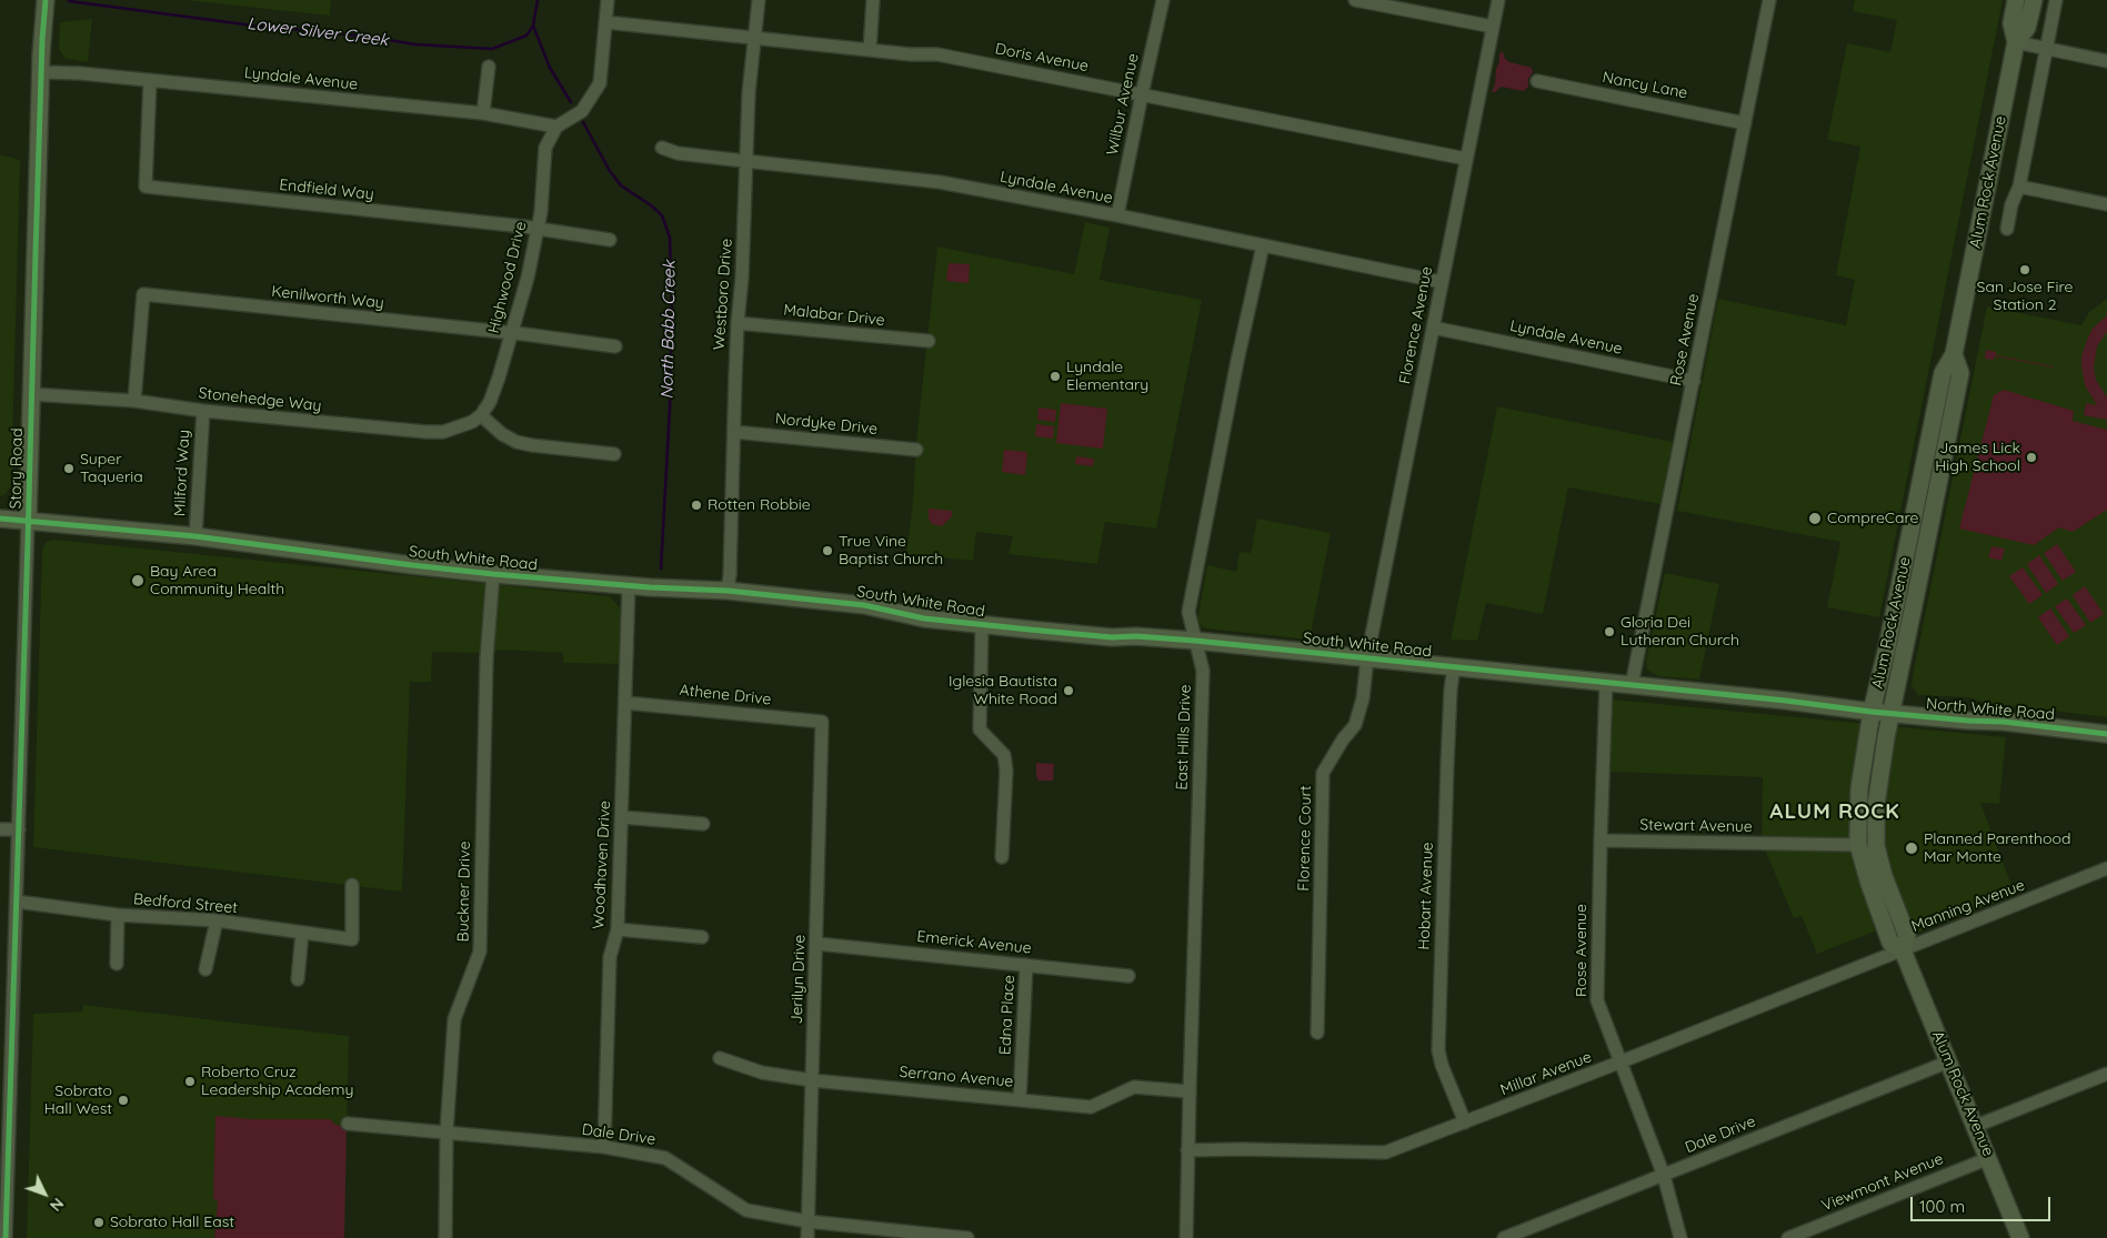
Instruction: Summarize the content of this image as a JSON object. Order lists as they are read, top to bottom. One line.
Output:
{"streets":{"main road":["Alum Rock Avenue","Story Road","South White Road","North White Road"],"street":["Doris Avenue","Lyndale Avenue","Nancy Lane","Wilbur Avenue","Endfield Way","Highwood Drive","Westboro Drive","Kenilworth Way","Malabar Drive","Florence Avenue","Rose Avenue","Stonehedge Way","Nordyke Drive","Milford Way","Athene Drive","East Hills Drive","Stewart Avenue","Florence Court","Woodhaven Drive","Buckner Drive","Hobart Avenue","Bedford Street","Manning Avenue","Emerick Avenue","Jerilyn Drive","Edna Place","Millar Avenue","Serrano Avenue","Dale Drive","Viewmont Avenue"]},"crossings":[["Doris Avenue","Wilbur Avenue"],["Doris Avenue","Westboro Drive"],["Doris Avenue","Florence Avenue"],["Lyndale Avenue","Wilbur Avenue"],["Lyndale Avenue","Endfield Way"],["Lyndale Avenue","Highwood Drive"],["Lyndale Avenue","Westboro Drive"],["Lyndale Avenue","Florence Avenue"],["Lyndale Avenue","Rose Avenue"],["Lyndale Avenue","Story Road"],["Lyndale Avenue","East Hills Drive"],["Nancy Lane","Rose Avenue"],["Alum Rock Avenue","South White Road"],["Alum Rock Avenue","North White Road"],["Alum Rock Avenue","Stewart Avenue"],["Alum Rock Avenue","Manning Avenue"],["Alum Rock Avenue","Millar Avenue"],["Alum Rock Avenue","Dale Drive"],["Alum Rock Avenue","Viewmont Avenue"],["Endfield Way","Highwood Drive"],["Highwood Drive","Kenilworth Way"],["Highwood Drive","Stonehedge Way"],["Westboro Drive","Malabar Drive"],["Westboro Drive","Nordyke Drive"],["Westboro Drive","South White Road"],["Kenilworth Way","Stonehedge Way"],["Florence Avenue","South White Road"],["Florence Avenue","Florence Court"],["Rose Avenue","South White Road"],["Rose Avenue","Stewart Avenue"],["Rose Avenue","Millar Avenue"],["Rose Avenue","Dale Drive"],["Stonehedge Way","Story Road"],["Stonehedge Way","Milford Way"],["Story Road","South White Road"],["Story Road","Bedford Street"],["Milford Way","South White Road"],["South White Road","North White Road"],["South White Road","East Hills Drive"],["South White Road","Florence Court"],["South White Road","Woodhaven Drive"],["South White Road","Buckner Drive"],["South White Road","Hobart Avenue"],["Athene Drive","Woodhaven Drive"],["Athene Drive","Jerilyn Drive"],["East Hills Drive","Millar Avenue"],["East Hills Drive","Serrano Avenue"],["Woodhaven Drive","Dale Drive"],["Buckner Drive","Dale Drive"],["Hobart Avenue","Millar Avenue"],["Manning Avenue","Millar Avenue"],["Emerick Avenue","Jerilyn Drive"],["Emerick Avenue","Edna Place"],["Jerilyn Drive","Serrano Avenue"],["Jerilyn Drive","Dale Drive"],["Edna Place","Serrano Avenue"]],"districts":["ALUM ROCK"],"water":["Lower Silver Creek","North Babb Creek"],"places":["San Jose Fire Station 2","Lyndale Elementary","James Lick High School","Super Taqueria","Rotten Robbie","CompreCare","True Vine Baptist Church","Bay Area Community Health","Gloria Dei Lutheran Church","Iglesia Bautista White Road","Planned Parenthood Mar Monte","Roberto Cruz Leadership Academy","Sobrato Hall West","Sobrato Hall East"],"scale_bar":"100 m","north":"bottom right"}
